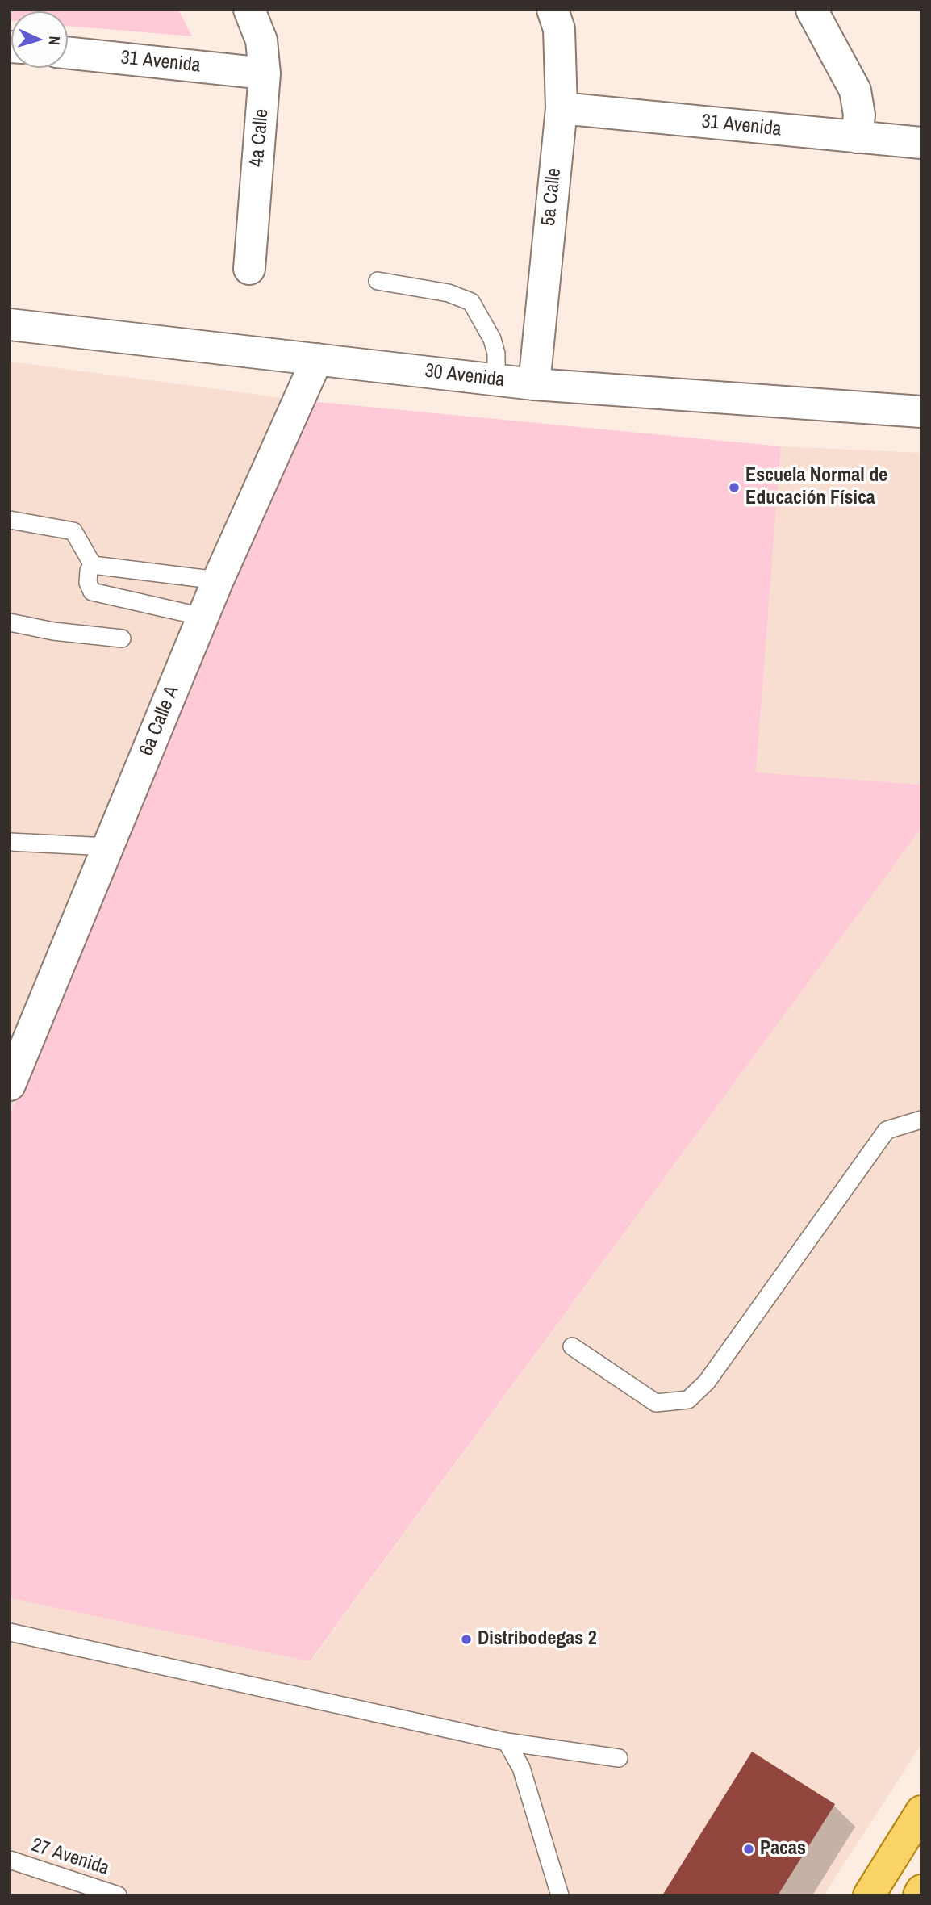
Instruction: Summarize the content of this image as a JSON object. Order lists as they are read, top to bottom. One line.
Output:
{"streets":{"street":["31 Avenida","4a Calle","5a Calle","30 Avenida","6a Calle A"],"lane":["27 Avenida"]},"crossings":[["31 Avenida","4a Calle"],["31 Avenida","5a Calle"],["5a Calle","30 Avenida"],["30 Avenida","6a Calle A"]],"places":["Escuela Normal de Educación Física","Distribodegas 2","Pacas"],"north":"right"}
